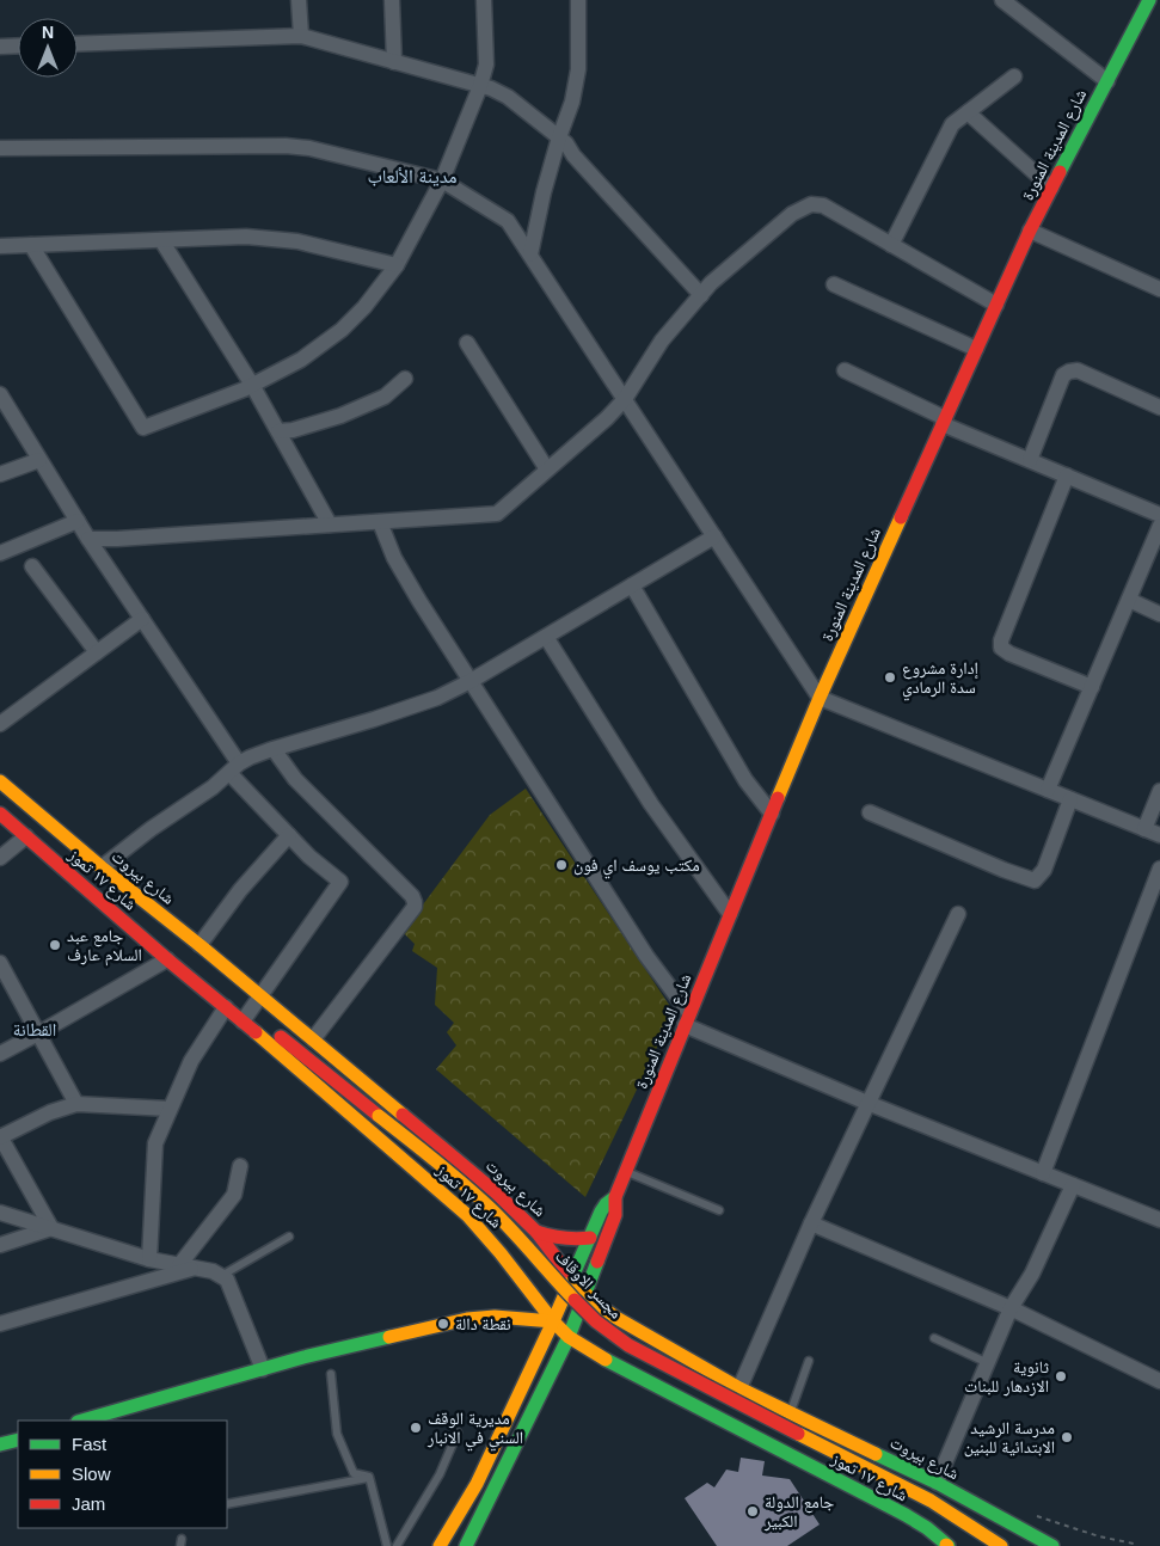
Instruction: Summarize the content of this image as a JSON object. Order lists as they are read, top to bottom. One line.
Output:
{"streets":{"street":["شارع المدينة المنورة","شارع بيروت","شارع ١٧ تموز","مجسر الاوقاف"]},"crossings":[["شارع بيروت","مجسر الاوقاف"],["شارع ١٧ تموز","مجسر الاوقاف"]],"districts":["مدينة الألعاب","القطانة"],"places":["إدارة مشروع سدة الرمادي","مكتب يوسف اي فون","جامع عبد السلام عارف","نقطة دالة","ثانوية الازدهار للبنات","مديرية الوقف السني في الانبار","مدرسة الرشيد الابتدائية للبنين","جامع الدولة الكبير"],"legend":["Fast","Slow","Jam"],"north":"top"}
